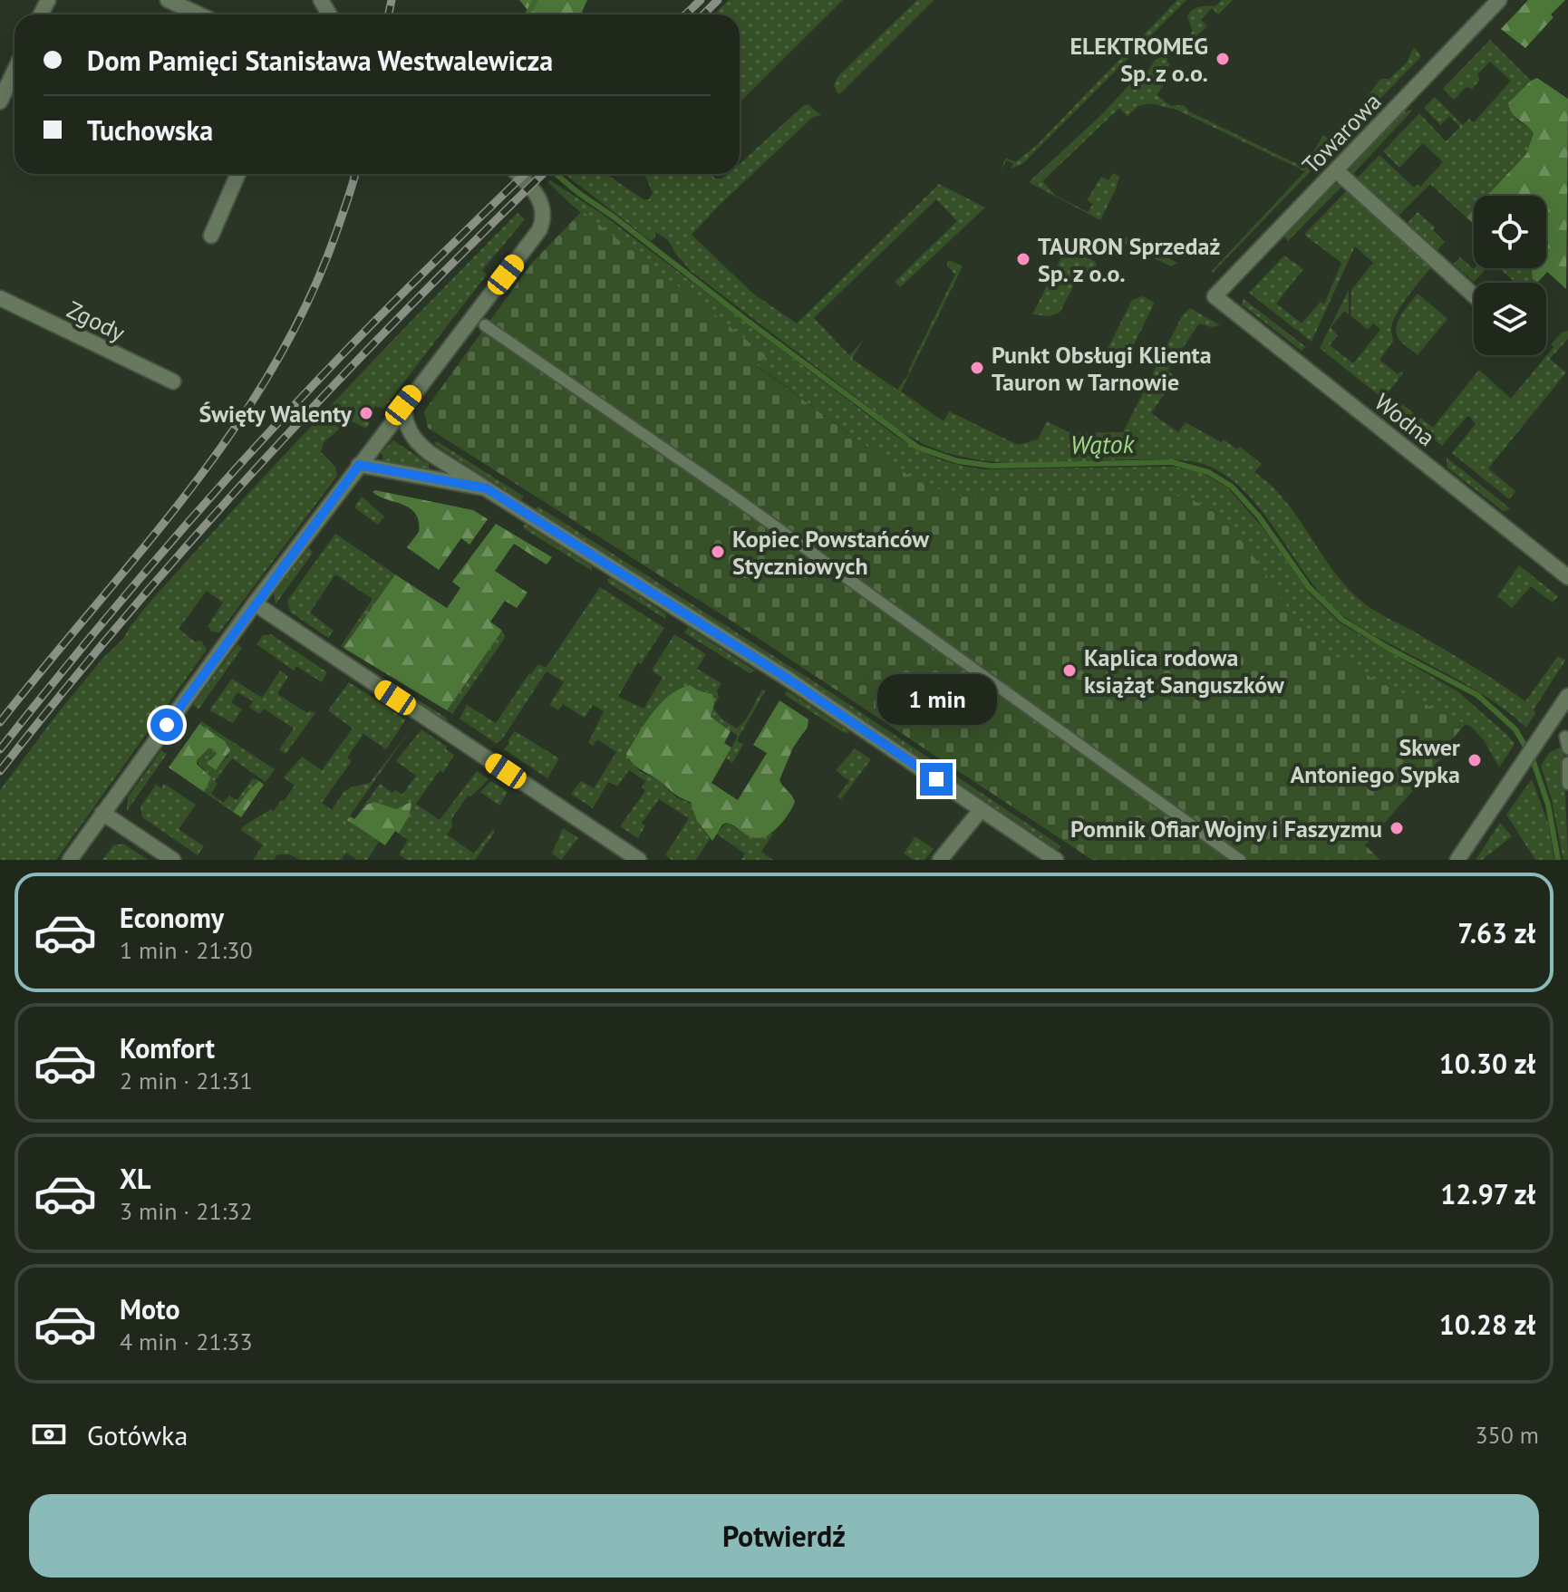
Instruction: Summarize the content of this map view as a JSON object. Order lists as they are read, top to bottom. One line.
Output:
{"streets":{"street":["Towarowa","Zgody","Wodna"]},"crossings":[["Towarowa","Wodna"]],"water":["Wątok"],"places":["ELEKTROMEG Sp. z o.o.","TAURON Sprzedaż Sp. z o.o.","Punkt Obsługi Klienta Tauron w Tarnowie","Święty Walenty","Kopiec Powstańców Styczniowych","Kaplica rodowa książąt Sanguszków","Skwer Antoniego Sypka","Pomnik Ofiar Wojny i Faszyzmu"],"page":{"banner":["Dom Pamięci Stanisława Westwalewicza","Tuchowska"],"bubble":"1 min","list":[{"name":"Economy","note":"1 min · 21:30","value":"7.63 zł"},{"name":"Komfort","note":"2 min · 21:31","value":"10.30 zł"},{"name":"XL","note":"3 min · 21:32","value":"12.97 zł"},{"name":"Moto","note":"4 min · 21:33","value":"10.28 zł"}],"pay":["Gotówka","350 m"],"buttons":"Potwierdź"}}
